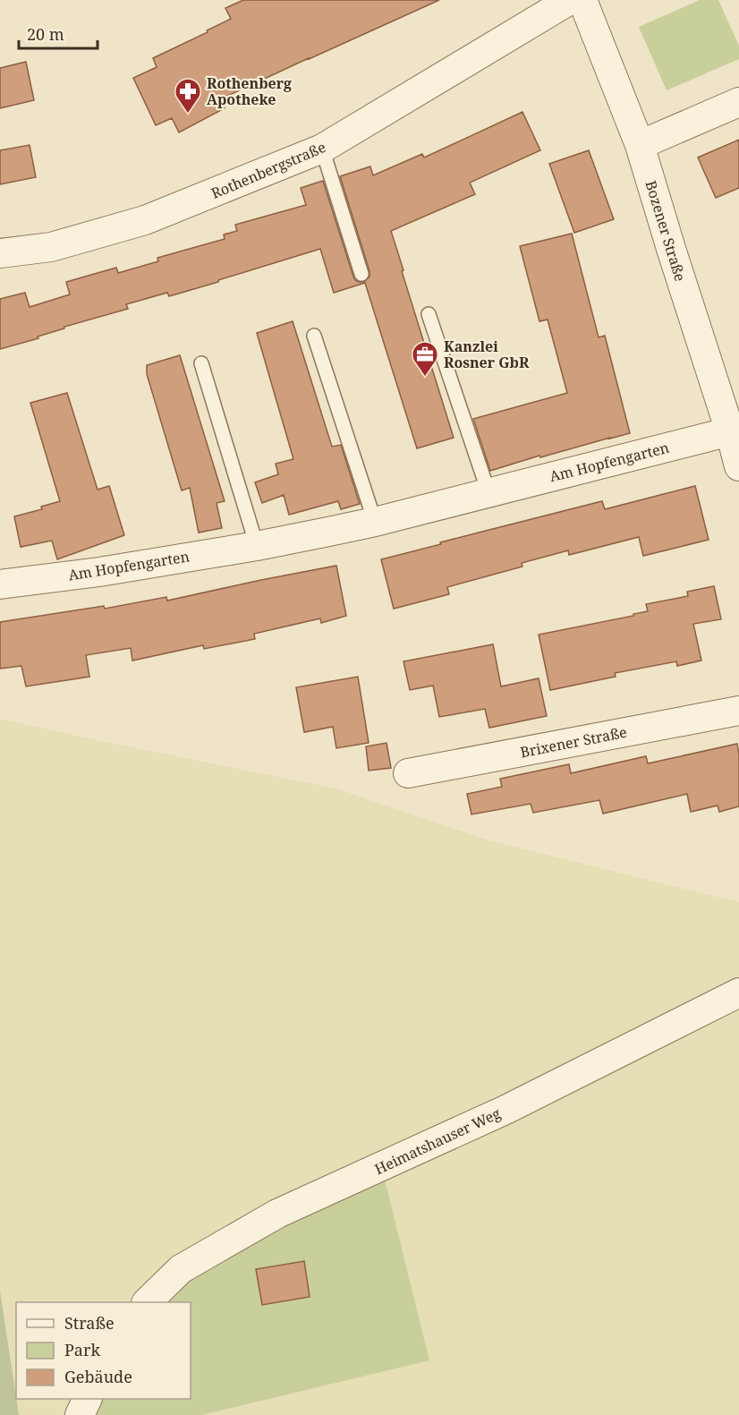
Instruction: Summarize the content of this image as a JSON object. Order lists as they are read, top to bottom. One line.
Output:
{"streets":{"street":["Rothenbergstraße","Bozener Straße","Am Hopfengarten","Brixener Straße","Heimatshauser Weg"]},"crossings":[["Bozener Straße","Am Hopfengarten"]],"places":{"pharmacy":["Rothenberg Apotheke"],"office":["Kanzlei Rosner GbR"]},"legend":["Straße","Park","Gebäude"],"scale_bar":"20 m"}
